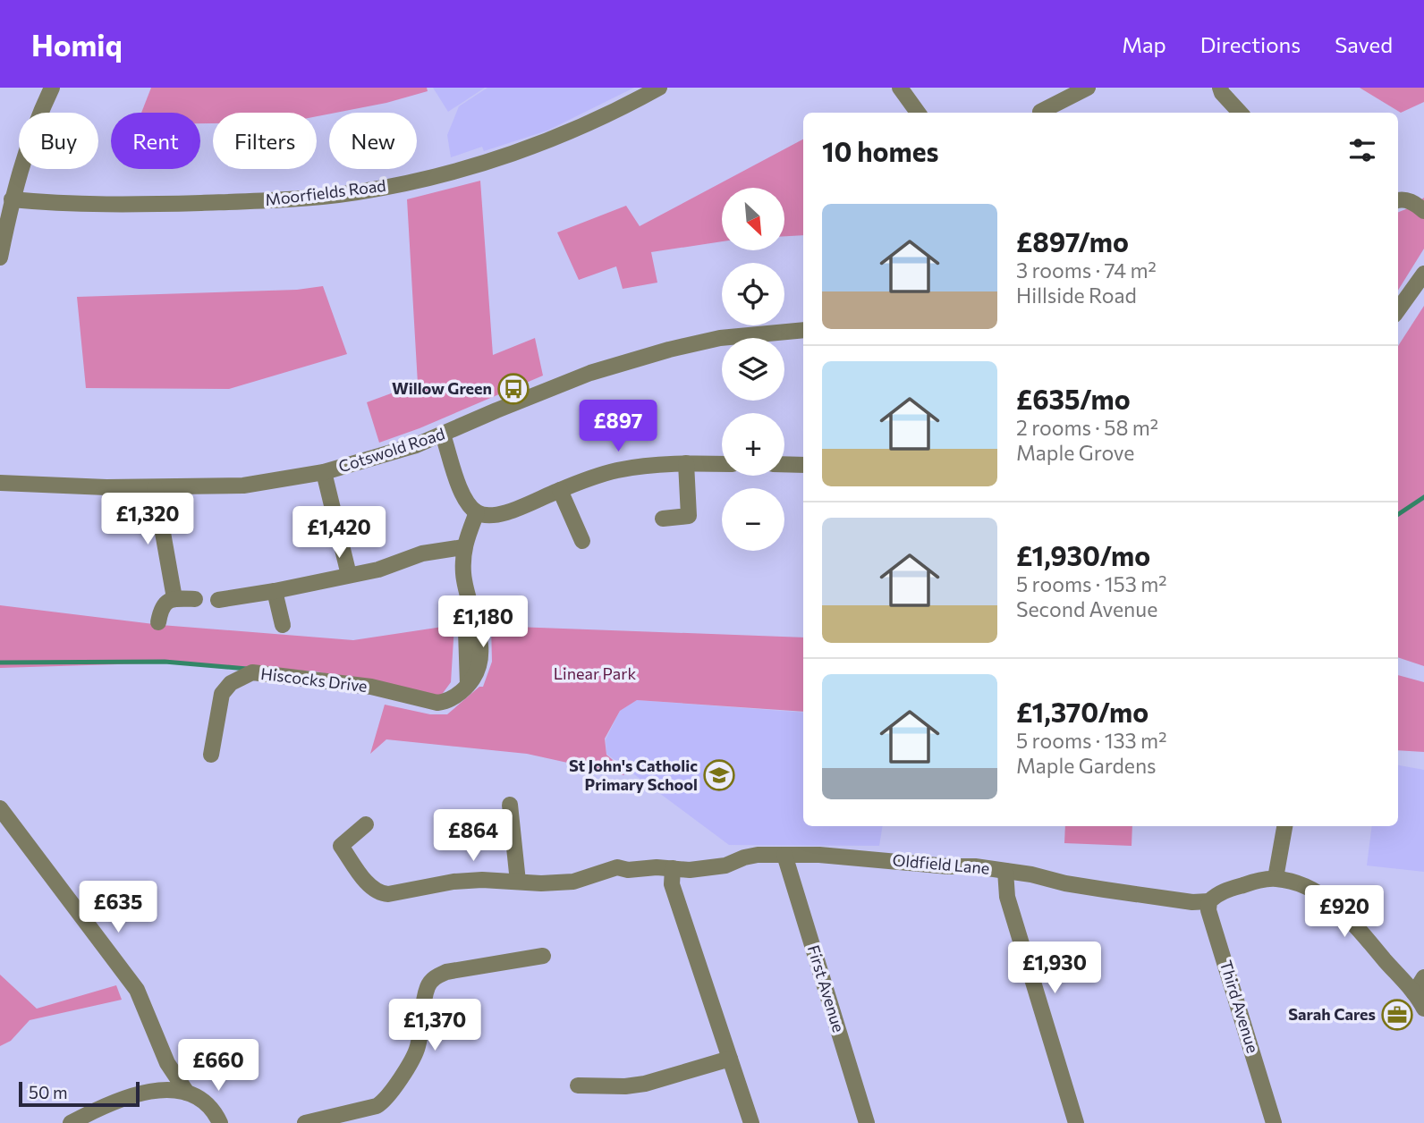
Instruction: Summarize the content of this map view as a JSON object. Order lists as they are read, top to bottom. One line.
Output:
{"streets":{"street":["Moorfields Road","Cotswold Road","Hiscocks Drive","Oldfield Lane","First Avenue","Third Avenue"]},"crossings":[["Oldfield Lane","First Avenue"],["Oldfield Lane","Third Avenue"]],"parks":["Linear Park"],"places":{"bus stop":["Willow Green"],"school or university":["St John's Catholic Primary School"],"office":["Sarah Cares"]},"scale_bar":"50 m","north":"bottom right","page":{"header":"Homiq","nav":["Map","Directions","Saved"],"chip":["Buy","Rent","Filters","New"],"heading":"10 homes","map_buttons":["+","−"],"list":[{"name":"£897/mo","note":"3 rooms · 74 m² · Hillside Road"},{"name":"£635/mo","note":"2 rooms · 58 m² · Maple Grove"},{"name":"£1,930/mo","note":"5 rooms · 153 m² · Second Avenue"},{"name":"£1,370/mo","note":"5 rooms · 133 m² · Maple Gardens"}],"price":["£897","£1,320","£1,420","£1,180","£864","£635","£920","£1,930","£1,370","£660"],"scale":"50 m"}}
